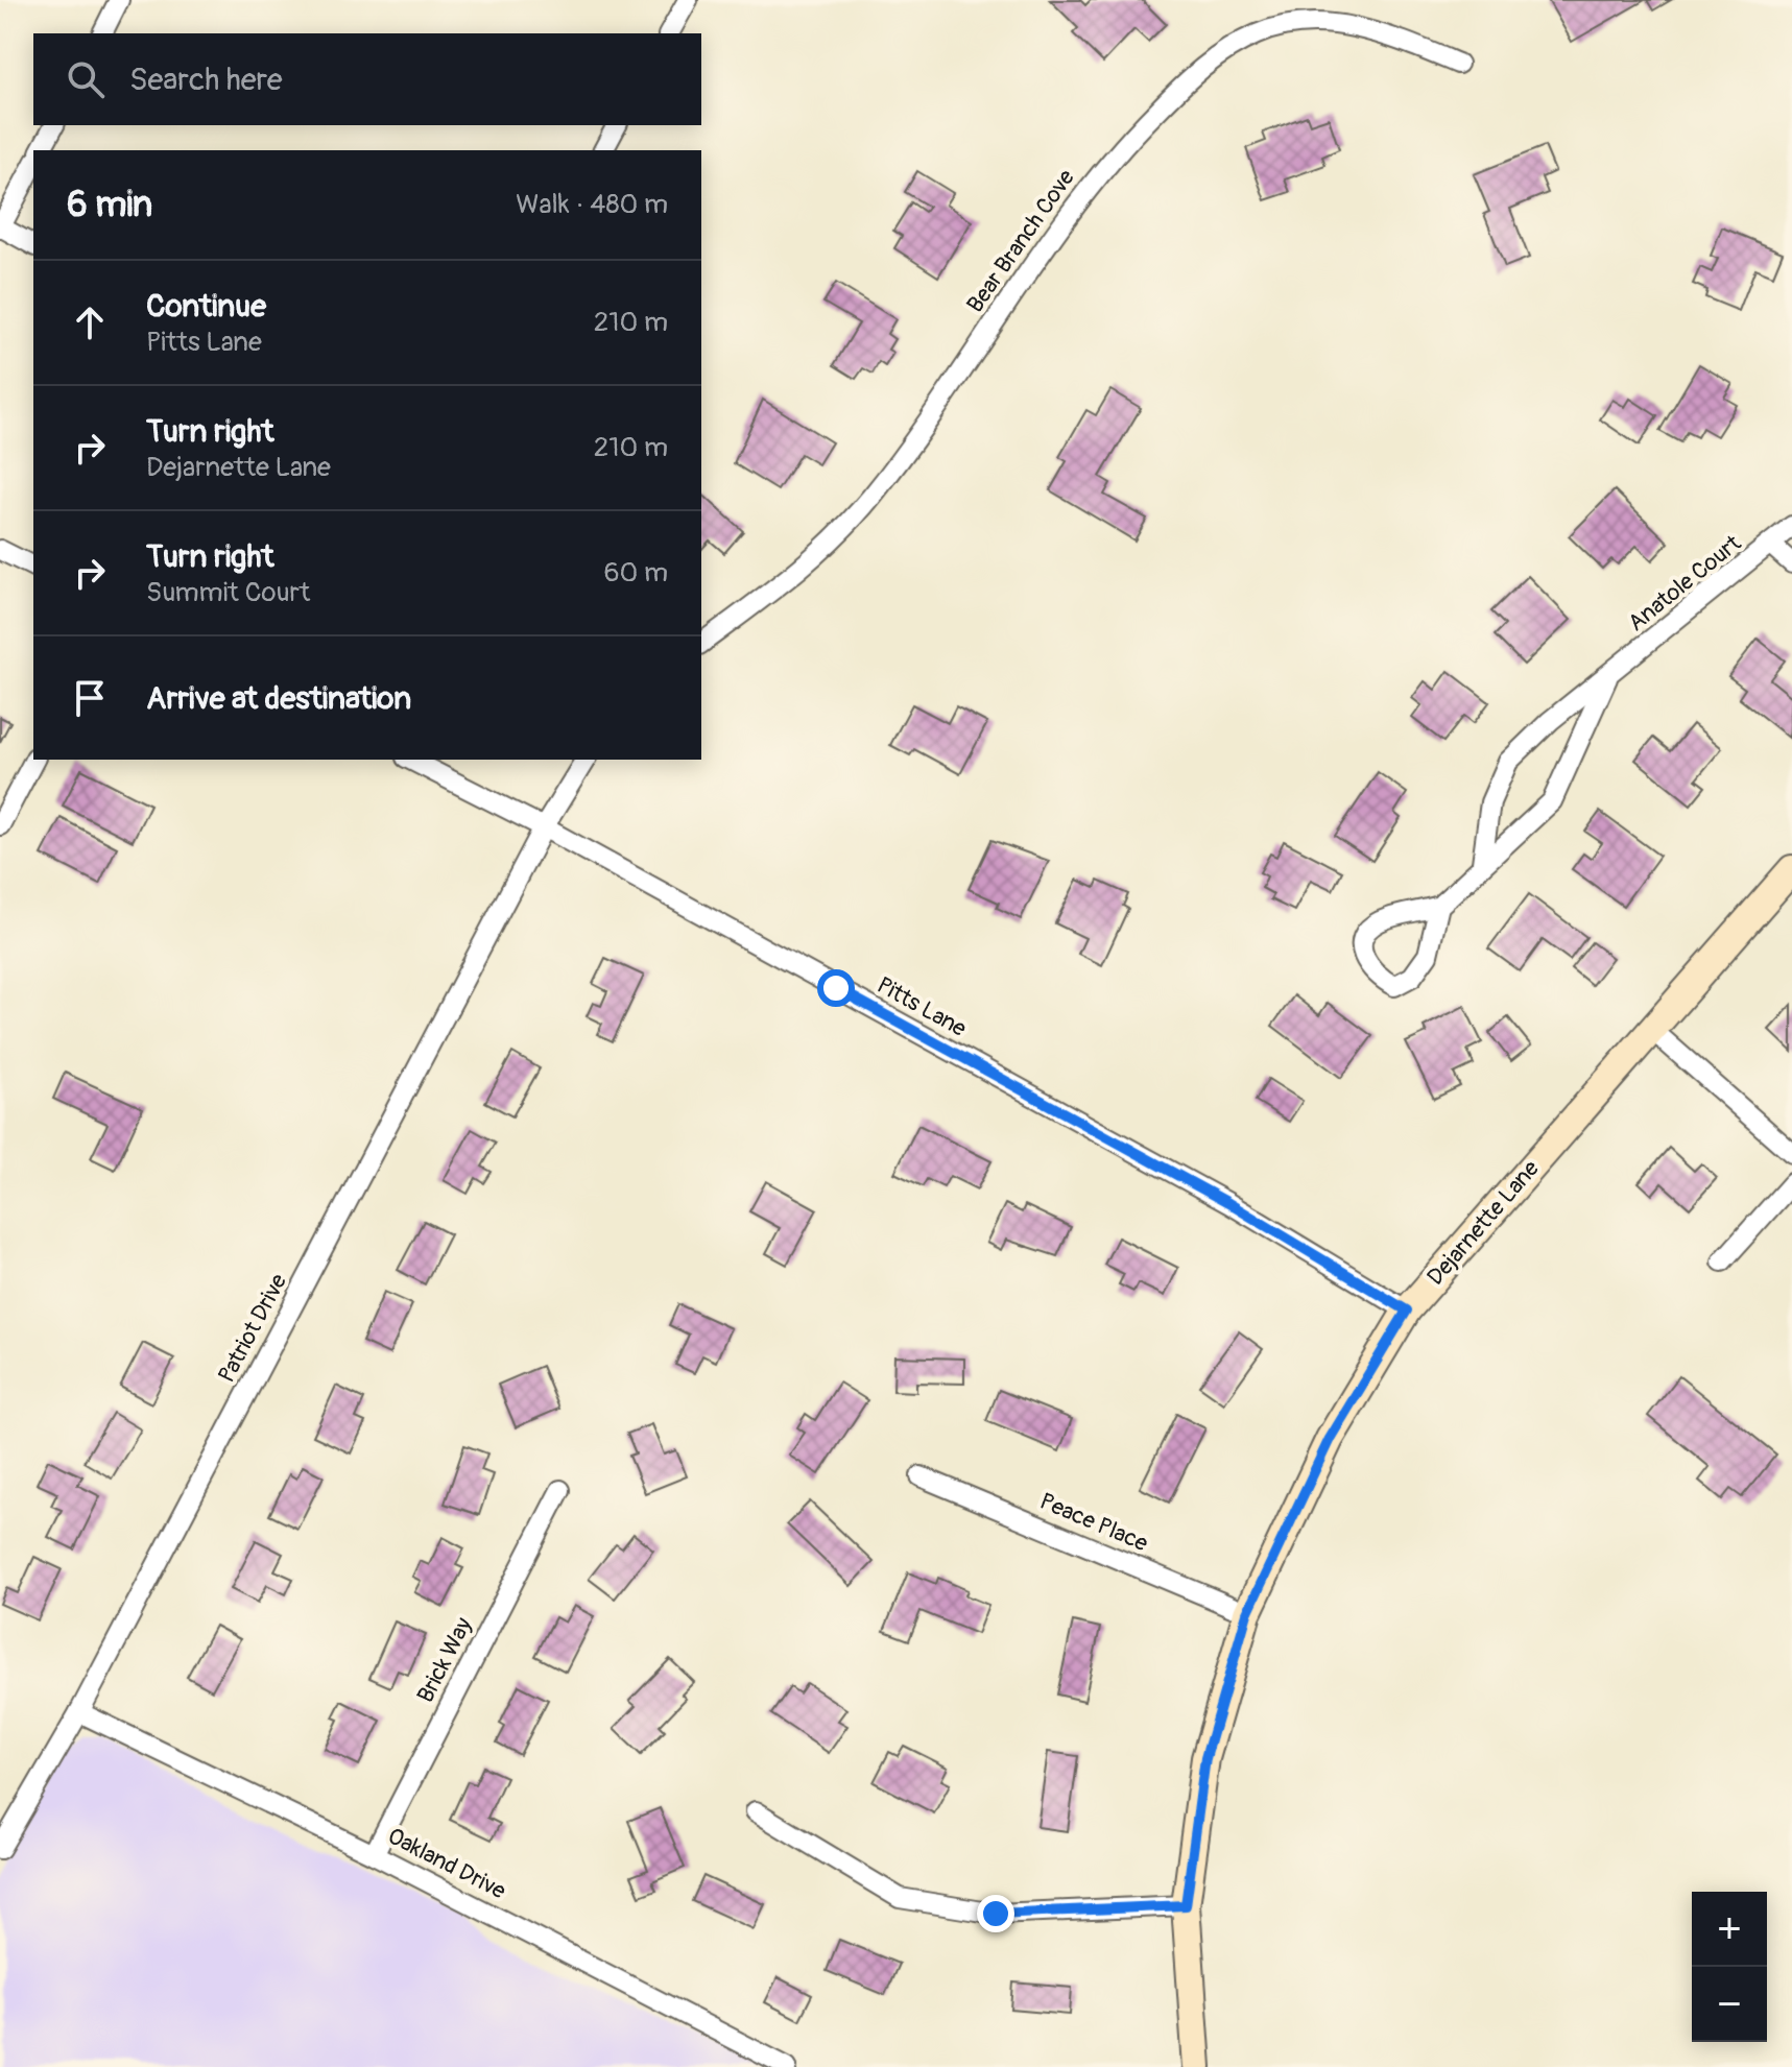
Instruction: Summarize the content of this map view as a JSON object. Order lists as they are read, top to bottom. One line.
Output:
{"streets":{"main road":["Dejarnette Lane"],"street":["Bear Branch Cove","Anatole Court","Pitts Lane","Patriot Drive","Peace Place","Brick Way","Oakland Drive"]},"crossings":[["Pitts Lane","Dejarnette Lane"],["Pitts Lane","Patriot Drive"],["Dejarnette Lane","Peace Place"],["Patriot Drive","Oakland Drive"],["Brick Way","Oakland Drive"]],"page":{"search":"Search here","heading":["6 min","Walk · 480 m"],"list":[["Continue","Pitts Lane","210 m"],["Turn right","Dejarnette Lane","210 m"],["Turn right","Summit Court","60 m"],"Arrive at destination"],"map_buttons":["+","−"]}}
